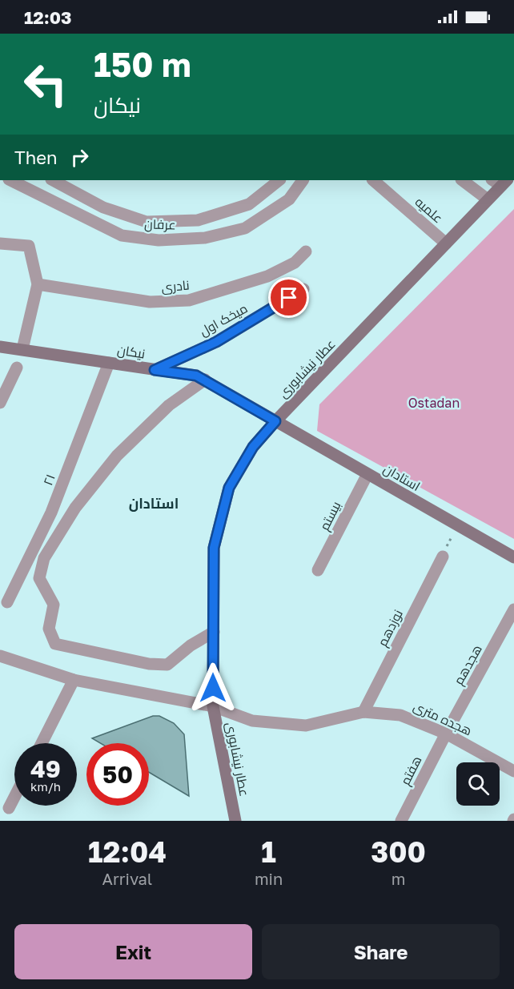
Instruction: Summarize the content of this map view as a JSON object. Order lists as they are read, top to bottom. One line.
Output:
{"streets":{"main road":["نیکان","عطار نیشابوری","استادان"],"street":["علمیه","عرفان","نادری","میخک اول","۲۱","بیستم","نوزدهم","هجدهم","هجده متری","هفتم"]},"crossings":[["علمیه","عطار نیشابوری"],["میخک اول","نیکان"],["نیکان","عطار نیشابوری"],["نیکان","استادان"],["نیکان","۲۱"],["عطار نیشابوری","استادان"],["عطار نیشابوری","هجده متری"],["استادان","بیستم"],["نوزدهم","هجده متری"],["هجدهم","هجده متری"],["هجدهم","هفتم"],["هجده متری","هفتم"]],"districts":["استادان"],"parks":["Ostadan"],"page":{"status":"12:03","turn":["150 m","نیکان"],"then":"Then","speed":"49 km/h","limit":"50","eta":["12:04","Arrival","1","min","300","m"],"buttons":["Exit","Share"]}}
